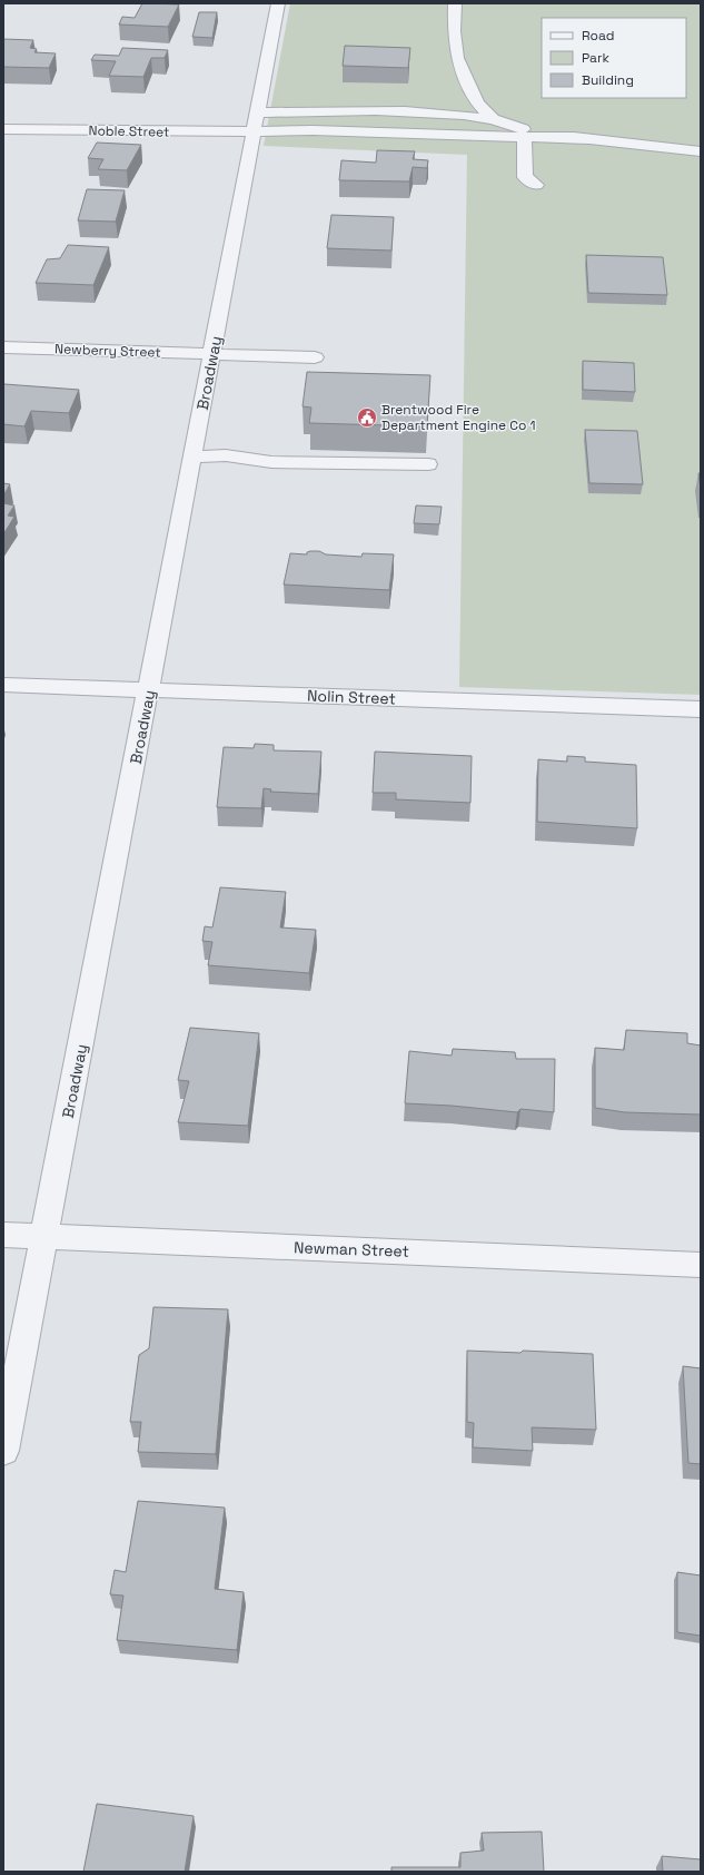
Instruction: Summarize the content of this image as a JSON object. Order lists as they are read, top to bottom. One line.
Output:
{"streets":{"street":["Noble Street","Newberry Street","Broadway","Nolin Street","Newman Street"]},"crossings":[["Noble Street","Broadway"],["Newberry Street","Broadway"],["Broadway","Nolin Street"],["Broadway","Newman Street"]],"places":{"public building":["Brentwood Fire Department Engine Co 1"]},"legend":["Road","Park","Building"]}
